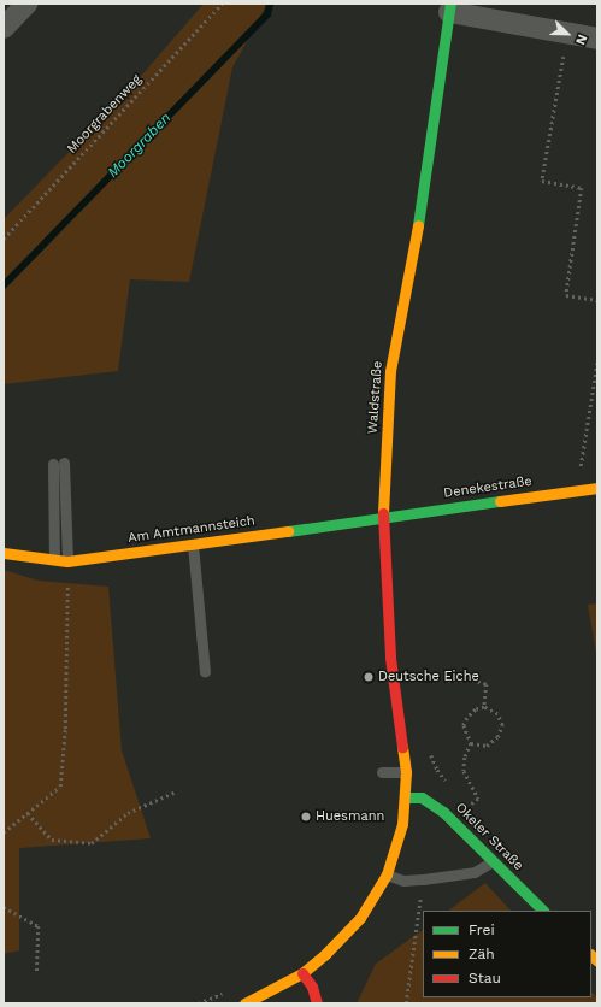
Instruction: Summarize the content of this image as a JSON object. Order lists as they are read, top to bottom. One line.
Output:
{"streets":{"main road":["Waldstraße","Denekestraße","Am Amtmannsteich","Okeler Straße"],"path":["Moorgrabenweg"]},"crossings":[["Waldstraße","Denekestraße"],["Waldstraße","Am Amtmannsteich"],["Waldstraße","Okeler Straße"],["Denekestraße","Am Amtmannsteich"]],"water":["Moorgraben"],"places":["Deutsche Eiche","Huesmann"],"legend":["Frei","Zäh","Stau"],"north":"bottom right"}
